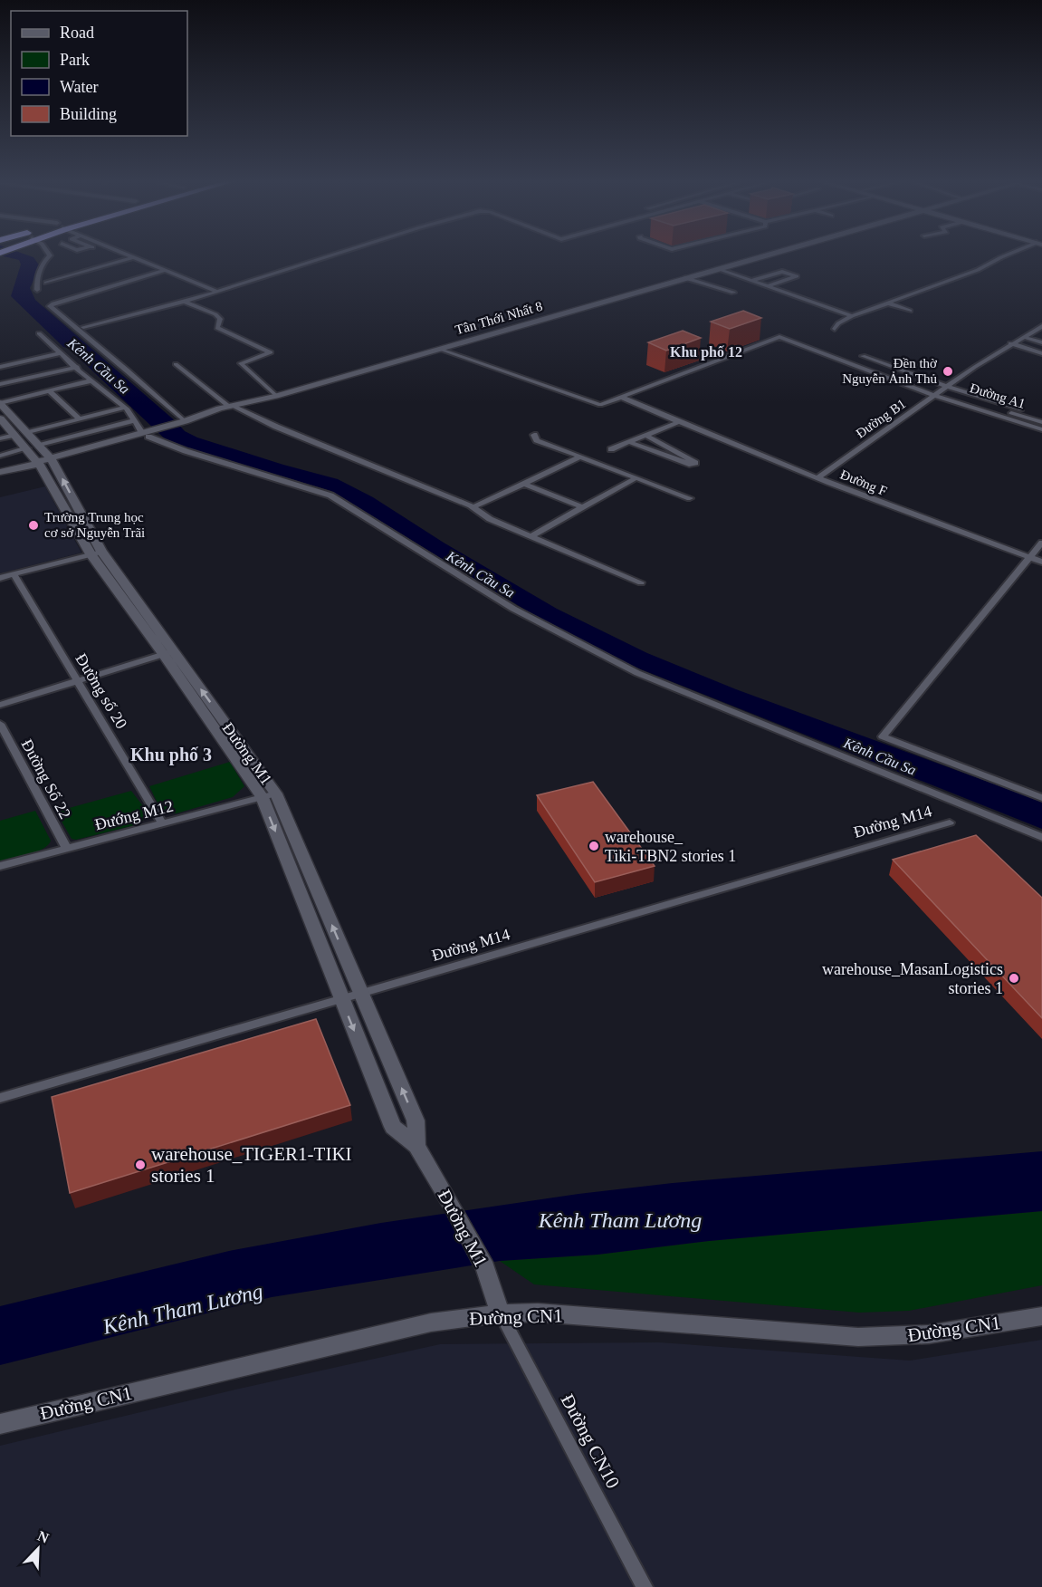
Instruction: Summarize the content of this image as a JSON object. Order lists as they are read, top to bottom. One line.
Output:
{"streets":{"street":["Tân Thới Nhất 8","Đường A1","Đường B1","Đường F","Đường số 20","Đường M1","Đường Số 22","Đướng M12","Đường M14","Đường CN1","Đường CN10"]},"crossings":[["Tân Thới Nhất 8","Đường M1"],["Đường A1","Đường B1"],["Đường B1","Đường F"],["Đường số 20","Đướng M12"],["Đường M1","Đướng M12"],["Đường M1","Đường M14"],["Đường M1","Đường CN1"],["Đường M1","Đường CN10"],["Đường Số 22","Đướng M12"],["Đường CN1","Đường CN10"]],"districts":["Khu phố 12","Khu phố 3"],"water":["Kênh Cầu Sa","Kênh Tham Lương"],"places":["Đền thờ Nguyễn Ảnh Thủ","Trường Trung học cơ sở Nguyễn Trãi","warehouse_ Tiki-TBN2 stories 1","warehouse_MasanLogistics stories 1","warehouse_TIGER1-TIKI stories 1"],"legend":["Road","Park","Water","Building"],"north":"top right"}
